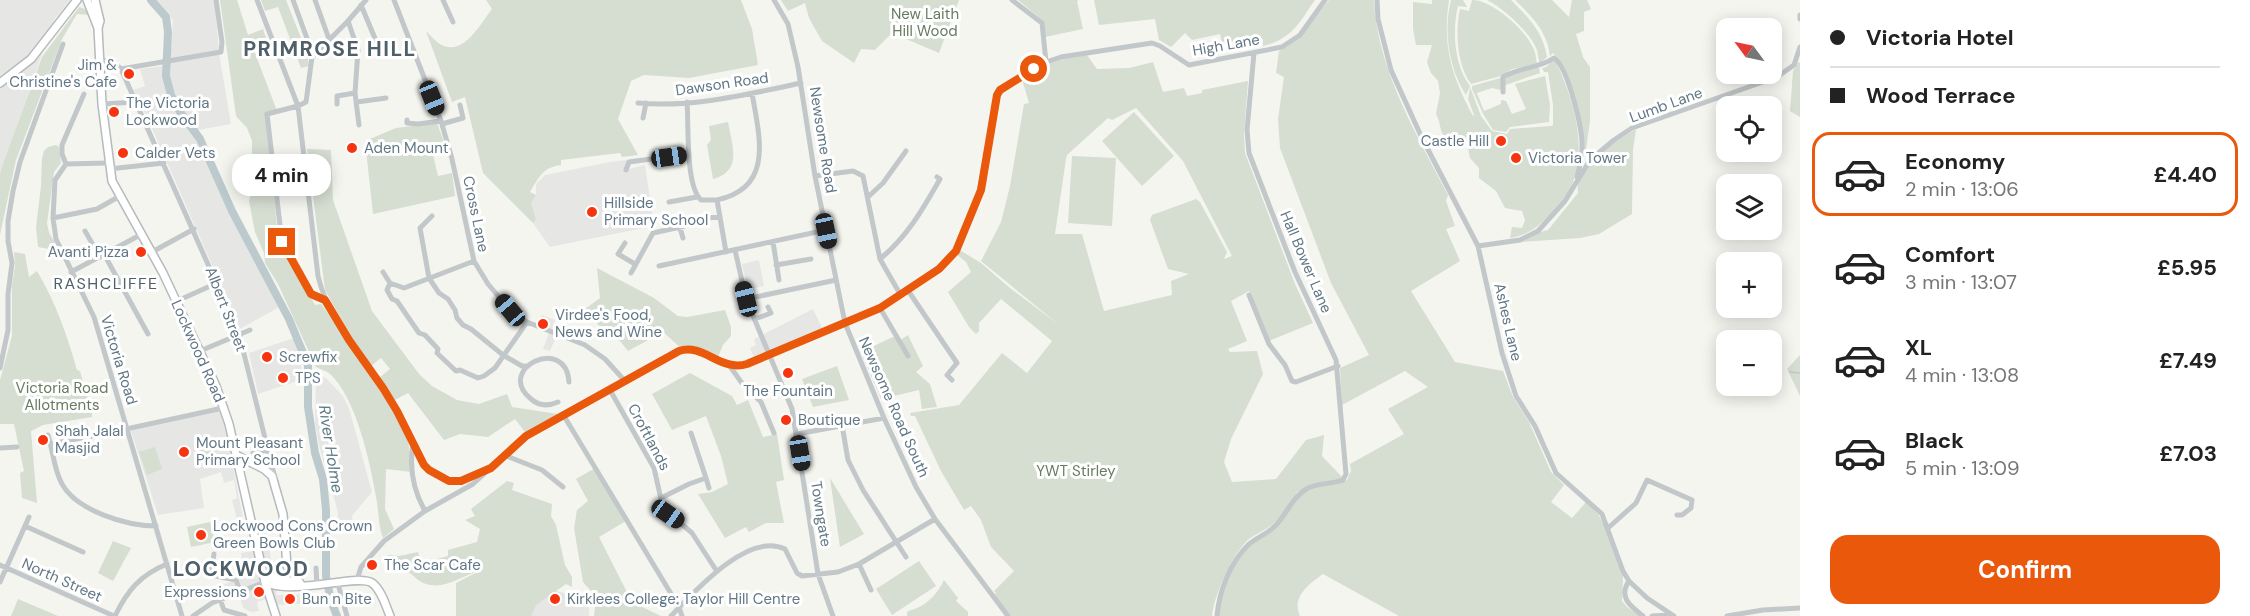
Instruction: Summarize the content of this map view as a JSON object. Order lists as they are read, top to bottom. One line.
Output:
{"streets":{"main road":["Albert Street","Lockwood Road"],"street":["High Lane","Dawson Road","Lumb Lane","Newsome Road","Cross Lane","Hall Bower Lane","Ashes Lane","Victoria Road","Newsome Road South","Croftlands","Towngate","North Street"]},"crossings":[["High Lane","Newsome Road"],["High Lane","Hall Bower Lane"],["High Lane","Newsome Road South"],["High Lane","Towngate"],["Dawson Road","Newsome Road"],["Lumb Lane","Ashes Lane"],["Newsome Road","Newsome Road South"]],"districts":["PRIMROSE HILL","RASHCLIFFE","LOCKWOOD"],"water":["River Holme"],"parks":["New Laith Hill Wood","Victoria Road Allotments","YWT Stirley"],"places":["Jim & Christine's Cafe","The Victoria Lockwood","Castle Hill","Aden Mount","Calder Vets","Victoria Tower","Hillside Primary School","Avanti Pizza","Virdee's Food, News and Wine","Screwfix","The Fountain","TPS","Boutique","Shah Jalal Masjid","Mount Pleasant Primary School","Lockwood Cons Crown Green Bowls Club","The Scar Cafe","Expressions","Bun n Bite","Kirklees College: Taylor Hill Centre"],"north":"top left","page":{"banner":["Victoria Hotel","Wood Terrace"],"map_buttons":["+","−"],"list":[{"name":"Economy","note":"2 min · 13:06","value":"£4.40"},{"name":"Comfort","note":"3 min · 13:07","value":"£5.95"},{"name":"XL","note":"4 min · 13:08","value":"£7.49"},{"name":"Black","note":"5 min · 13:09","value":"£7.03"}],"bubble":"4 min","buttons":"Confirm"}}
